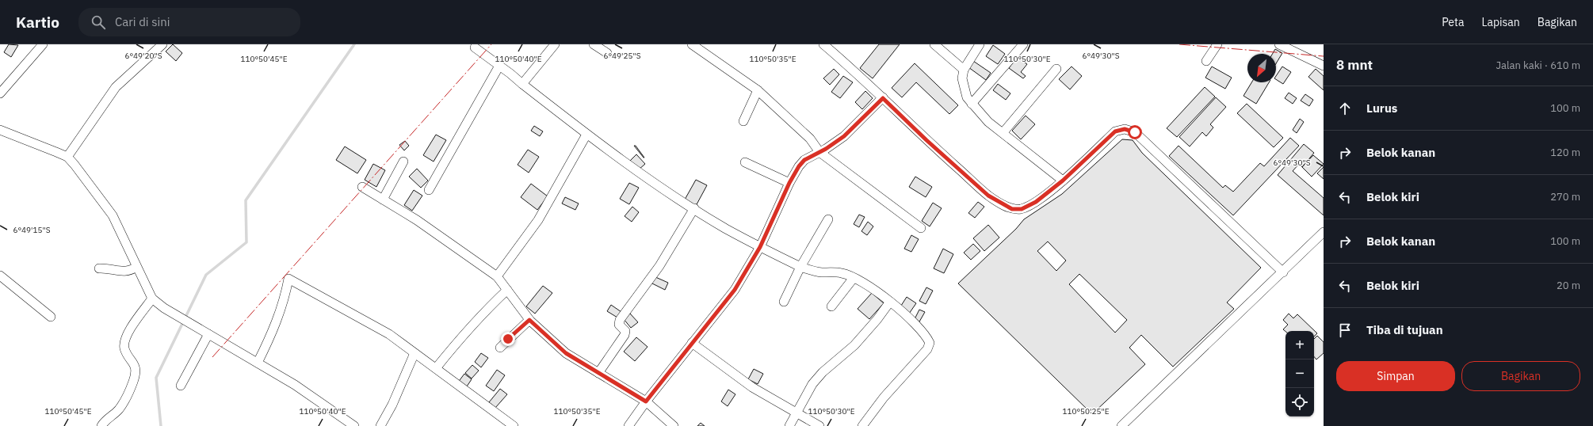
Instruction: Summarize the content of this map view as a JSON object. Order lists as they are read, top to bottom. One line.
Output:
{"north":"bottom left","page":{"header":"Kartio","search":"Cari di sini","nav":["Peta","Lapisan","Bagikan"],"heading":["8 mnt","Jalan kaki · 610 m"],"list":[["Lurus","100 m"],["Belok kanan","120 m"],["Belok kiri","270 m"],["Belok kanan","100 m"],["Belok kiri","20 m"],"Tiba di tujuan"],"map_buttons":["+","−"],"buttons":["Simpan","Bagikan"]},"coordinates":["6°49'20\"S","6°49'25\"S","6°49'30\"S","110°50'45\"E","110°50'40\"E","110°50'35\"E","110°50'30\"E","6°49'15\"S","110°50'25\"E"]}
